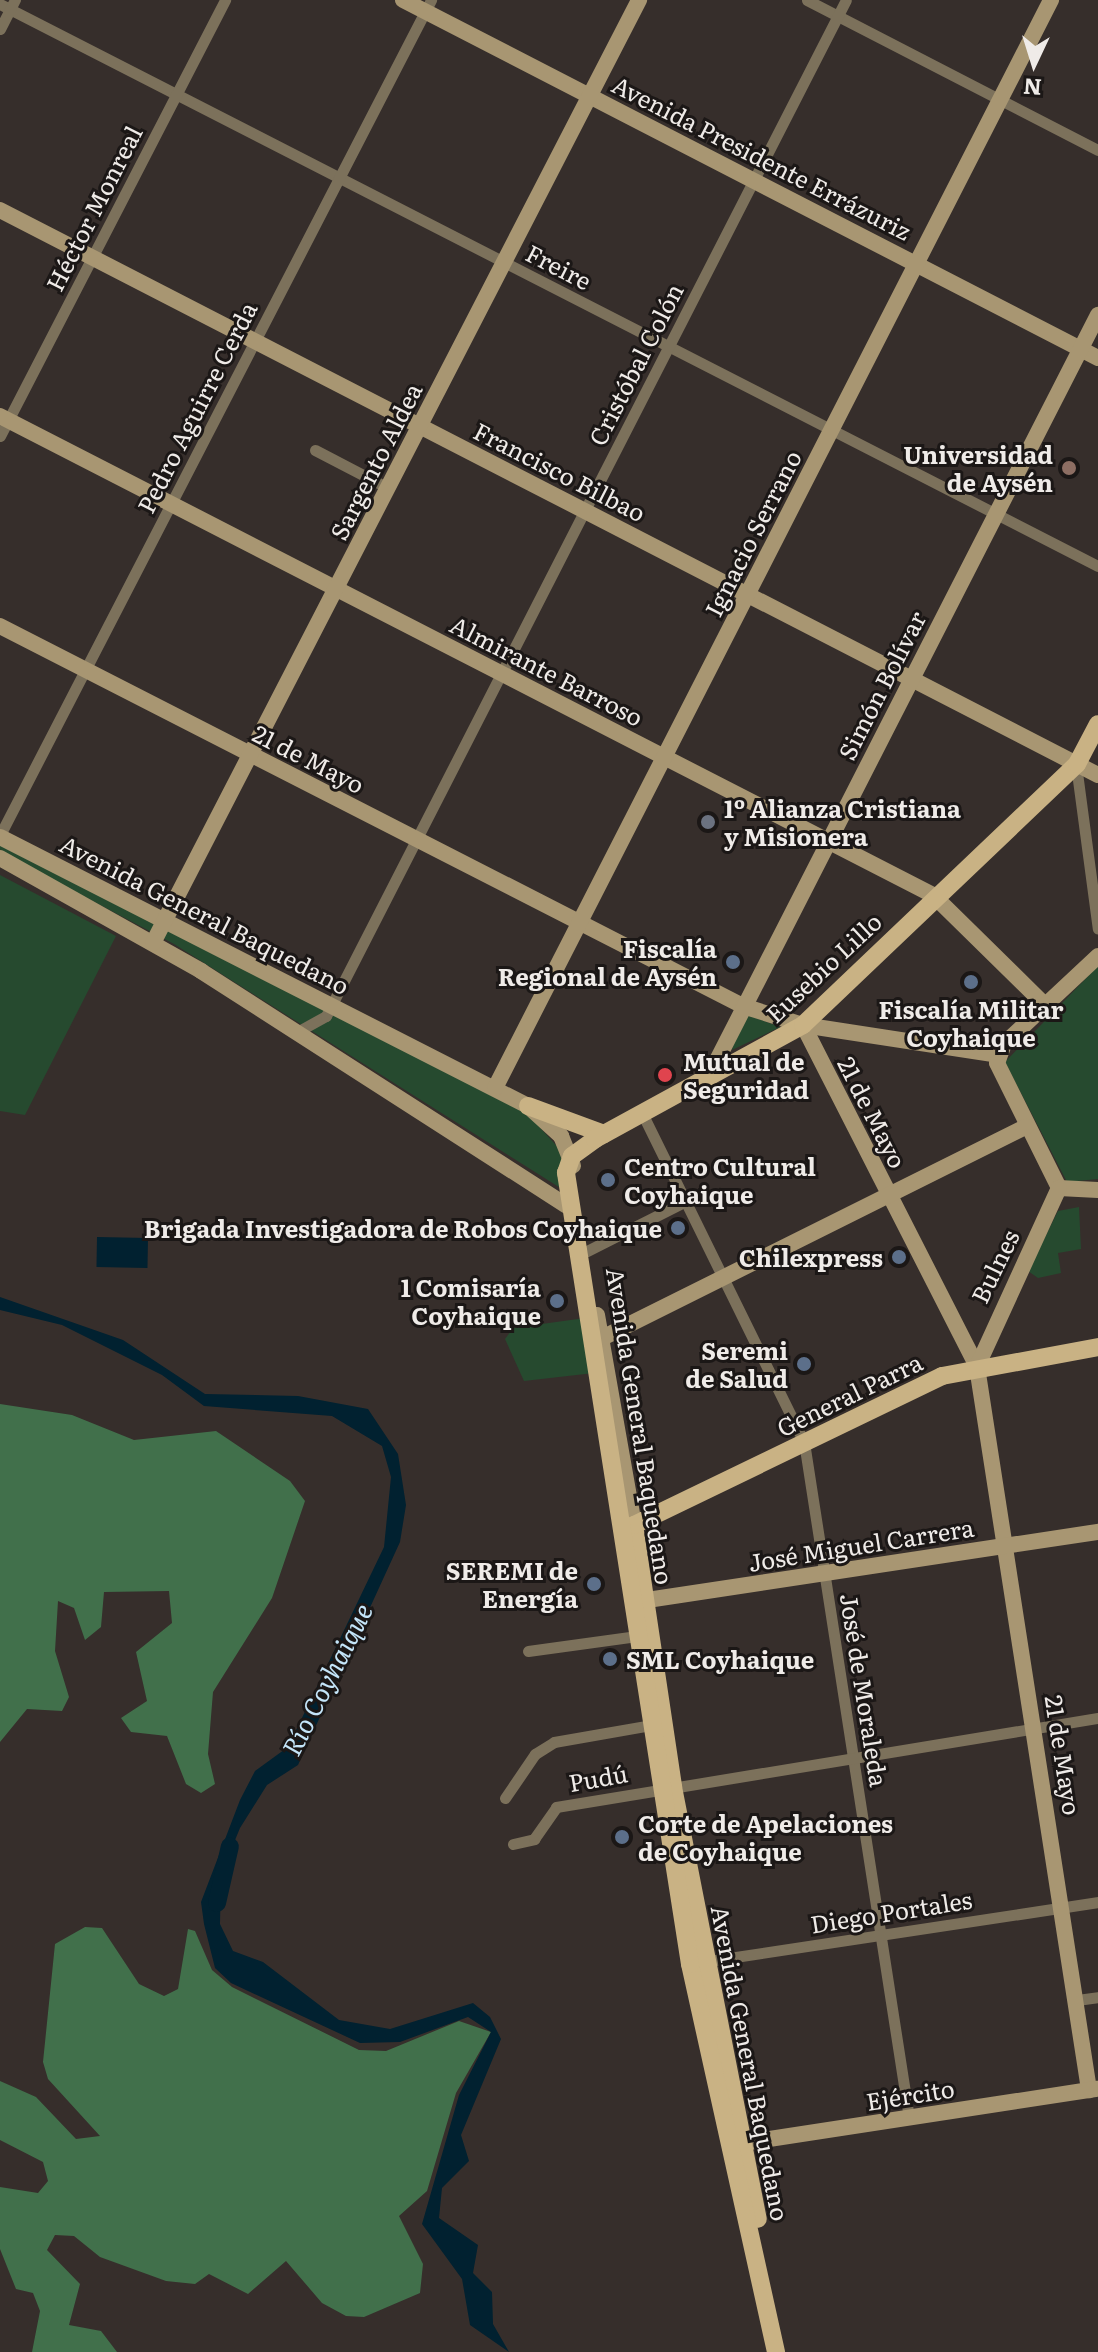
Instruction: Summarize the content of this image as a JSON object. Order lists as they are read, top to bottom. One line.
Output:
{"streets":{"main road":["Avenida General Baquedano","Eusebio Lillo","General Parra"],"street":["Avenida Presidente Errázuriz","Héctor Monreal","Freire","Cristóbal Colón","Pedro Aguirre Cerda","Sargento Aldea","Francisco Bilbao","Ignacio Serrano","Almirante Barroso","Simón Bolívar","21 de Mayo","Bulnes","José Miguel Carrera","José de Moraleda","Pudú","Diego Portales","Ejército"]},"crossings":[["Avenida Presidente Errázuriz","Cristóbal Colón"],["Avenida Presidente Errázuriz","Pedro Aguirre Cerda"],["Avenida Presidente Errázuriz","Sargento Aldea"],["Avenida Presidente Errázuriz","Ignacio Serrano"],["Avenida Presidente Errázuriz","Simón Bolívar"],["Héctor Monreal","Freire"],["Héctor Monreal","Francisco Bilbao"],["Héctor Monreal","Almirante Barroso"],["Freire","Cristóbal Colón"],["Freire","Pedro Aguirre Cerda"],["Freire","Sargento Aldea"],["Freire","Ignacio Serrano"],["Freire","Simón Bolívar"],["Cristóbal Colón","Francisco Bilbao"],["Cristóbal Colón","Almirante Barroso"],["Cristóbal Colón","21 de Mayo"],["Cristóbal Colón","Avenida General Baquedano"],["Pedro Aguirre Cerda","Francisco Bilbao"],["Pedro Aguirre Cerda","Almirante Barroso"],["Pedro Aguirre Cerda","21 de Mayo"],["Pedro Aguirre Cerda","Avenida General Baquedano"],["Sargento Aldea","Francisco Bilbao"],["Sargento Aldea","Almirante Barroso"],["Sargento Aldea","21 de Mayo"],["Sargento Aldea","Avenida General Baquedano"],["Francisco Bilbao","Ignacio Serrano"],["Francisco Bilbao","Simón Bolívar"],["Francisco Bilbao","Eusebio Lillo"],["Ignacio Serrano","Almirante Barroso"],["Ignacio Serrano","21 de Mayo"],["Ignacio Serrano","Avenida General Baquedano"],["Almirante Barroso","Simón Bolívar"],["Almirante Barroso","Eusebio Lillo"],["Simón Bolívar","21 de Mayo"],["Simón Bolívar","Eusebio Lillo"],["21 de Mayo","Eusebio Lillo"],["21 de Mayo","Bulnes"],["21 de Mayo","General Parra"],["21 de Mayo","José Miguel Carrera"],["21 de Mayo","Pudú"],["21 de Mayo","Diego Portales"],["21 de Mayo","Ejército"],["Avenida General Baquedano","Eusebio Lillo"],["Avenida General Baquedano","General Parra"],["Avenida General Baquedano","José Miguel Carrera"],["Avenida General Baquedano","Pudú"],["Avenida General Baquedano","Diego Portales"],["Avenida General Baquedano","Ejército"],["Eusebio Lillo","José de Moraleda"],["Bulnes","General Parra"],["General Parra","José de Moraleda"],["José Miguel Carrera","José de Moraleda"],["José de Moraleda","Pudú"],["José de Moraleda","Diego Portales"],["José de Moraleda","Ejército"]],"water":["Río Coyhaique"],"places":["Universidad de Aysén","1º Alianza Cristiana y Misionera","Fiscalía Regional de Aysén","Fiscalía Militar Coyhaique","Mutual de Seguridad","Centro Cultural Coyhaique","Brigada Investigadora de Robos Coyhaique","Chilexpress","1 Comisaría Coyhaique","Seremi de Salud","SEREMI de Energía","SML Coyhaique","Corte de Apelaciones de Coyhaique"],"north":"bottom"}
